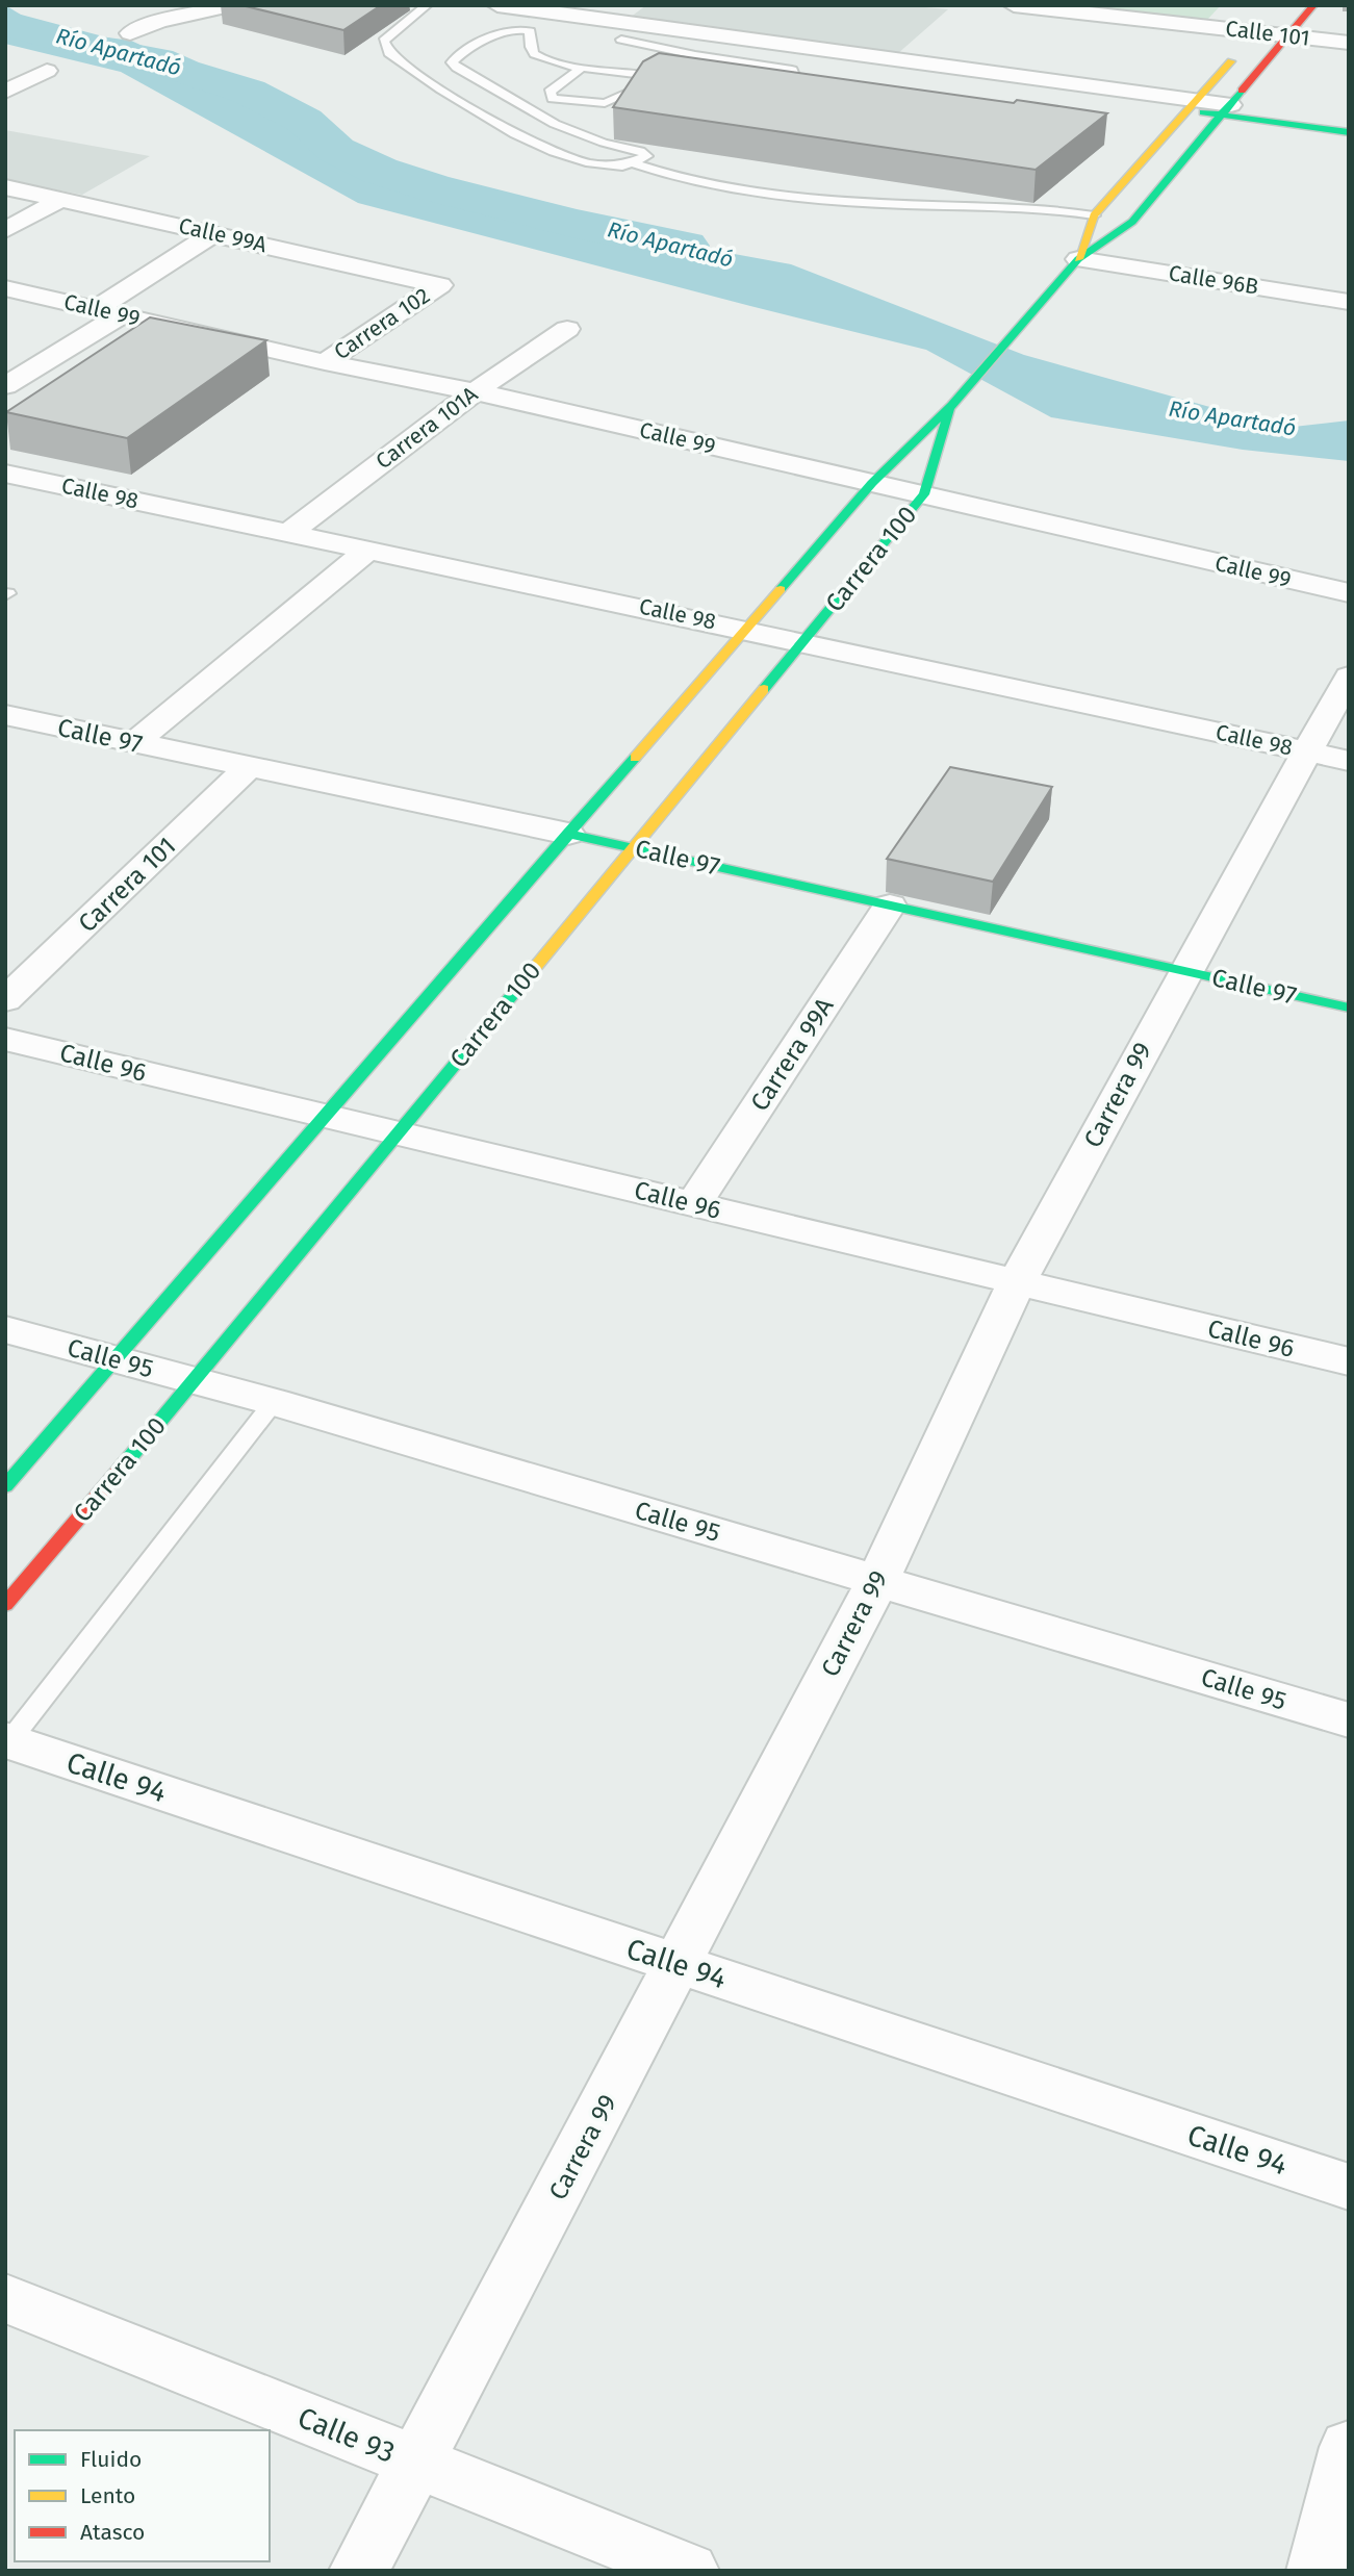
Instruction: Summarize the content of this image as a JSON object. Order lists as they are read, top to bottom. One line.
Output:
{"streets":{"main road":["Carrera 100","Calle 97"],"street":["Calle 101","Calle 99A","Calle 96B","Calle 99","Carrera 102","Carrera 101A","Calle 98","Carrera 101","Carrera 99A","Calle 96","Carrera 99","Calle 95","Calle 94","Calle 93"]},"crossings":[["Calle 101","Carrera 100"],["Calle 99A","Carrera 102"],["Calle 96B","Carrera 100"],["Calle 99","Carrera 102"],["Calle 99","Carrera 101A"],["Calle 99","Carrera 100"],["Carrera 101A","Calle 98"],["Calle 98","Carrera 100"],["Calle 98","Carrera 99"],["Carrera 100","Calle 97"],["Carrera 100","Calle 96"],["Carrera 100","Calle 95"],["Calle 97","Carrera 101"],["Calle 97","Carrera 99A"],["Calle 97","Carrera 99"],["Carrera 99A","Calle 96"],["Calle 96","Carrera 99"],["Carrera 99","Calle 95"],["Carrera 99","Calle 94"],["Carrera 99","Calle 93"]],"water":["Río Apartadó"],"legend":["Fluido","Lento","Atasco"]}
